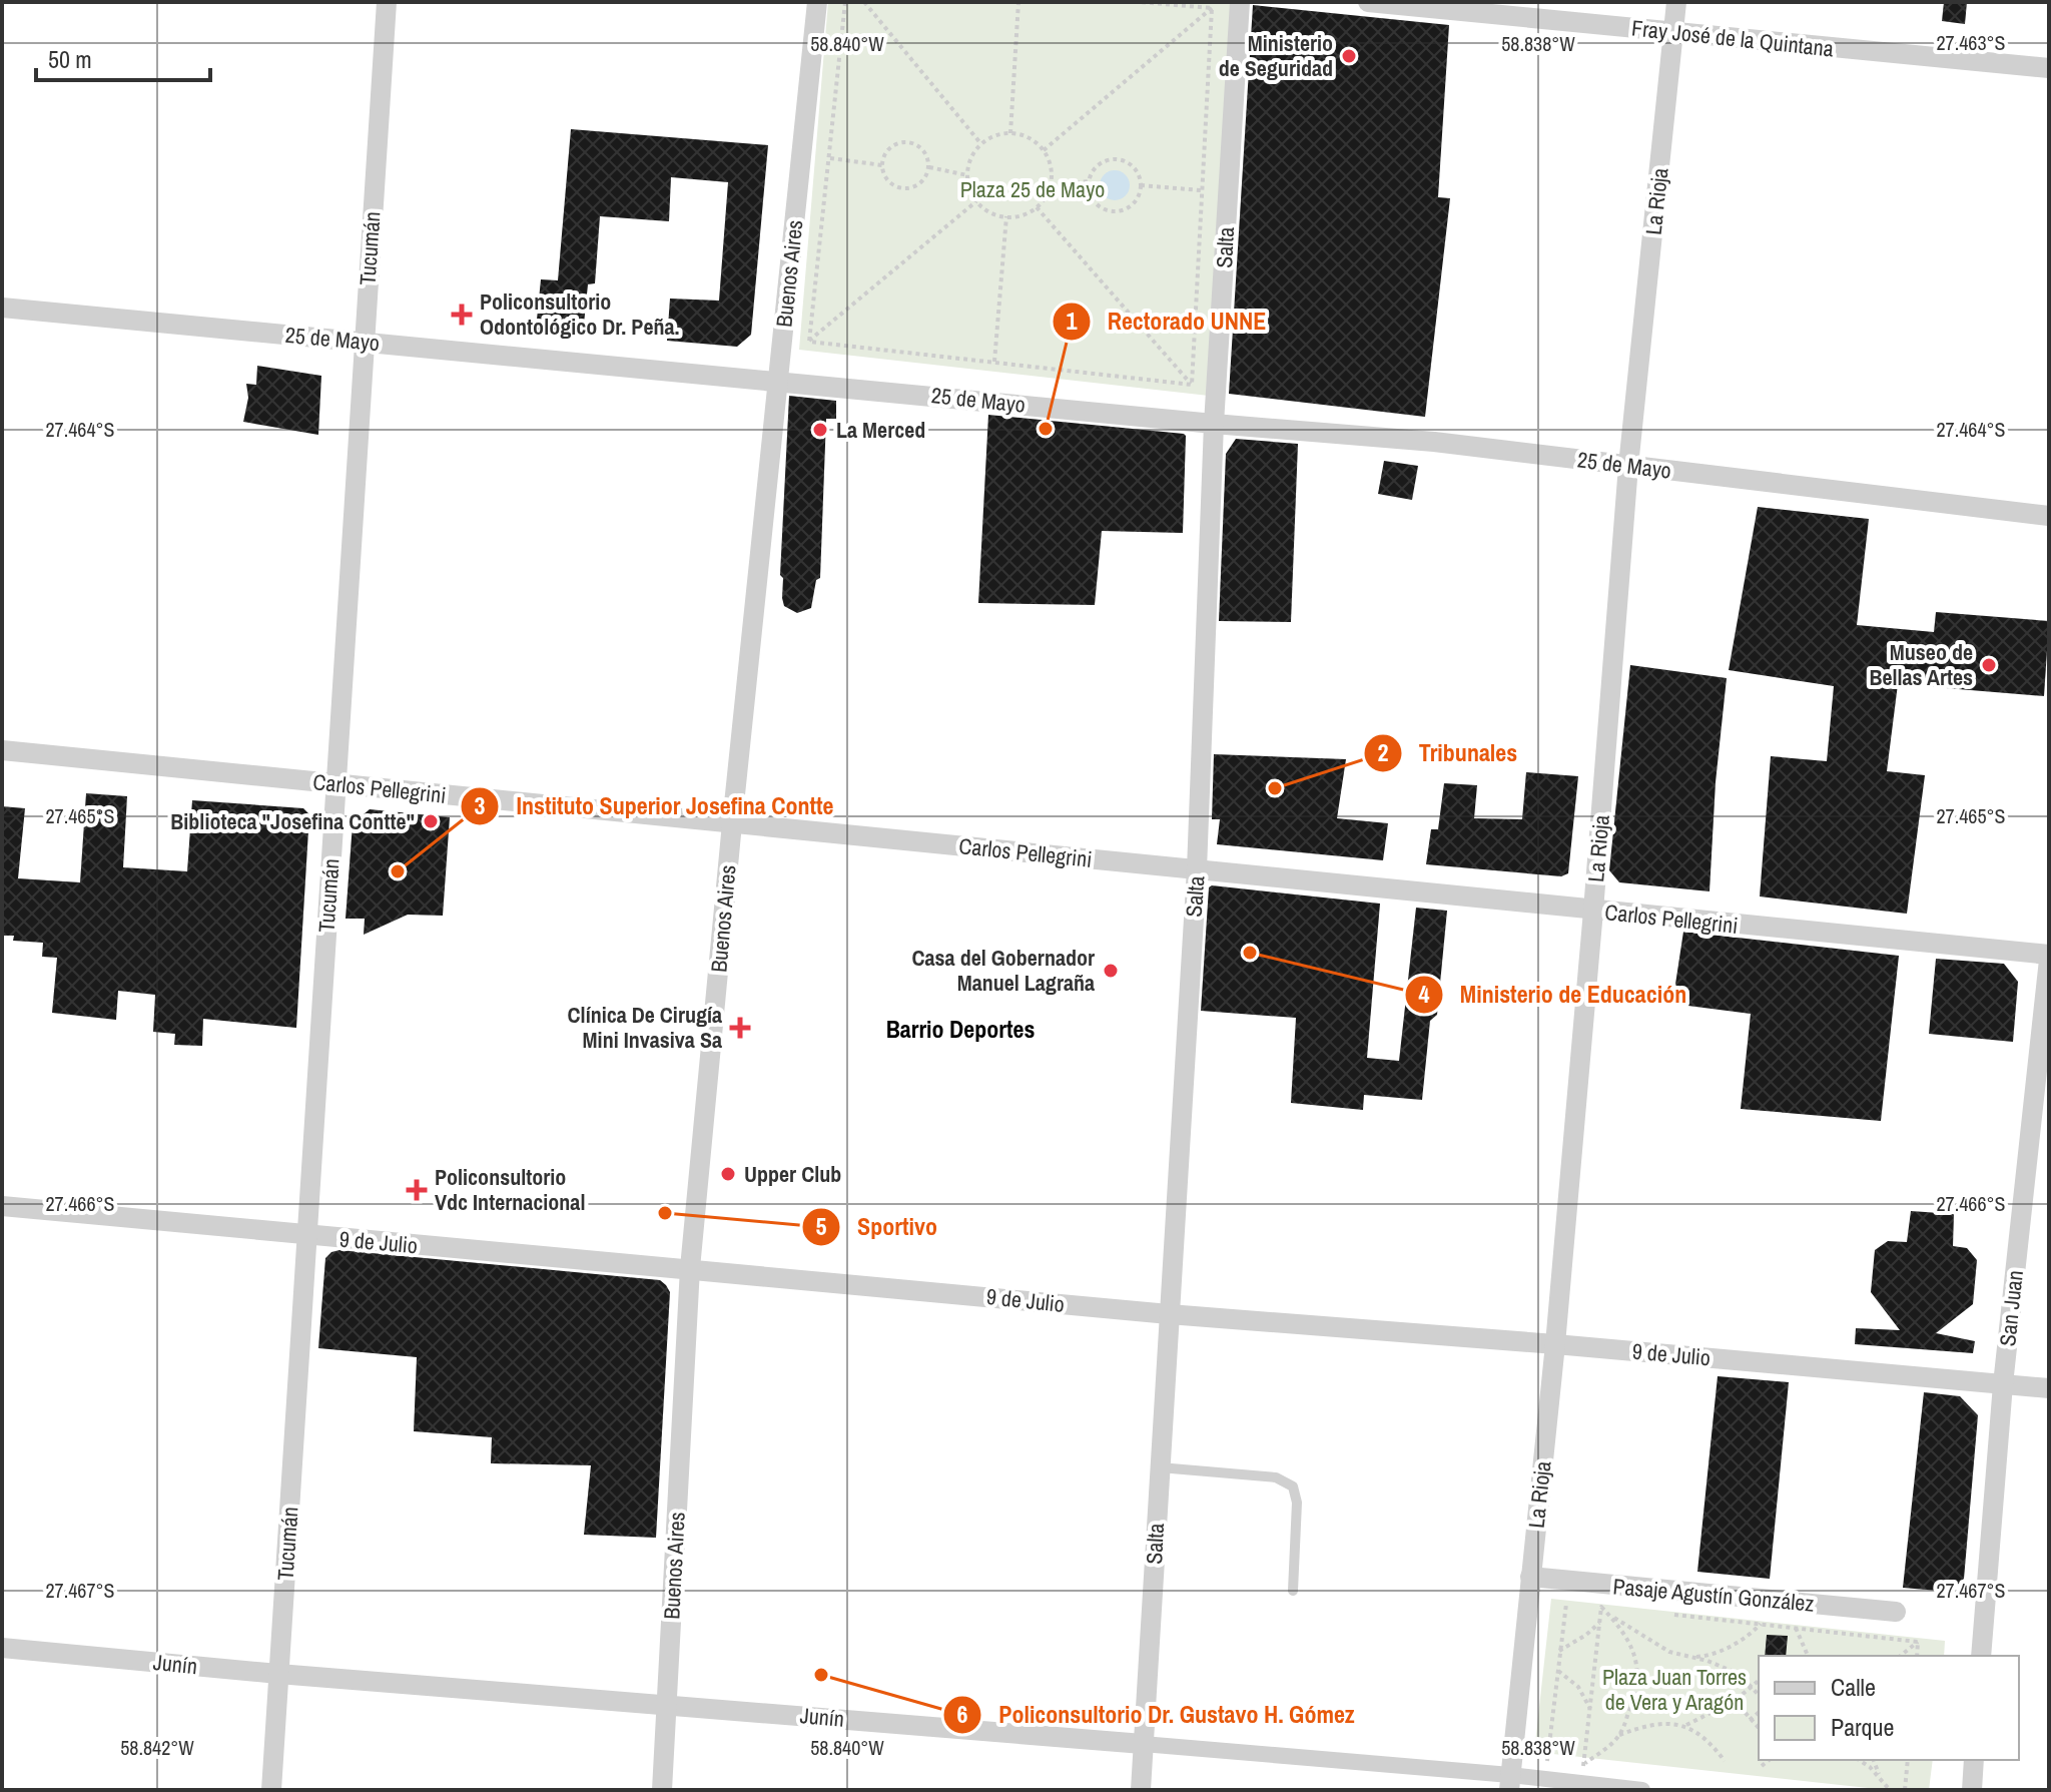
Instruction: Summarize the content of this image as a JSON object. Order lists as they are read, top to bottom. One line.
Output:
{"streets":{"street":["Fray José de la Quintana","La Rioja","Salta","Tucumán","Buenos Aires","25 de Mayo","Carlos Pellegrini","9 de Julio","San Juan","Pasaje Agustín González","Junín"]},"crossings":[["Fray José de la Quintana","La Rioja"],["La Rioja","25 de Mayo"],["La Rioja","Carlos Pellegrini"],["La Rioja","9 de Julio"],["La Rioja","Pasaje Agustín González"],["La Rioja","Junín"],["Salta","25 de Mayo"],["Salta","Carlos Pellegrini"],["Salta","9 de Julio"],["Salta","Junín"],["Tucumán","25 de Mayo"],["Tucumán","Carlos Pellegrini"],["Tucumán","9 de Julio"],["Tucumán","Junín"],["Buenos Aires","25 de Mayo"],["Buenos Aires","Carlos Pellegrini"],["Buenos Aires","9 de Julio"],["Buenos Aires","Junín"],["Carlos Pellegrini","San Juan"],["9 de Julio","San Juan"]],"districts":["Barrio Deportes"],"parks":["Plaza 25 de Mayo","Plaza Juan Torres de Vera y Aragón"],"places":{"other":["Ministerio de Seguridad","Rectorado UNNE","La Merced","Museo de Bellas Artes","Tribunales","Biblioteca \"Josefina Contte\"","Instituto Superior Josefina Contte","Ministerio de Educación","Casa del Gobernador Manuel Lagraña","Upper Club","Sportivo","Policonsultorio Dr. Gustavo H. Gómez"],"health":["Policonsultorio Odontológico Dr. Peña.","Clínica De Cirugía Mini Invasiva Sa","Policonsultorio Vdc Internacional"]},"legend":["Calle","Parque"],"scale_bar":"50 m","coordinates":["27.463°S","58.840°W","58.838°W","27.464°S","27.465°S","27.466°S","27.467°S","58.842°W"]}
